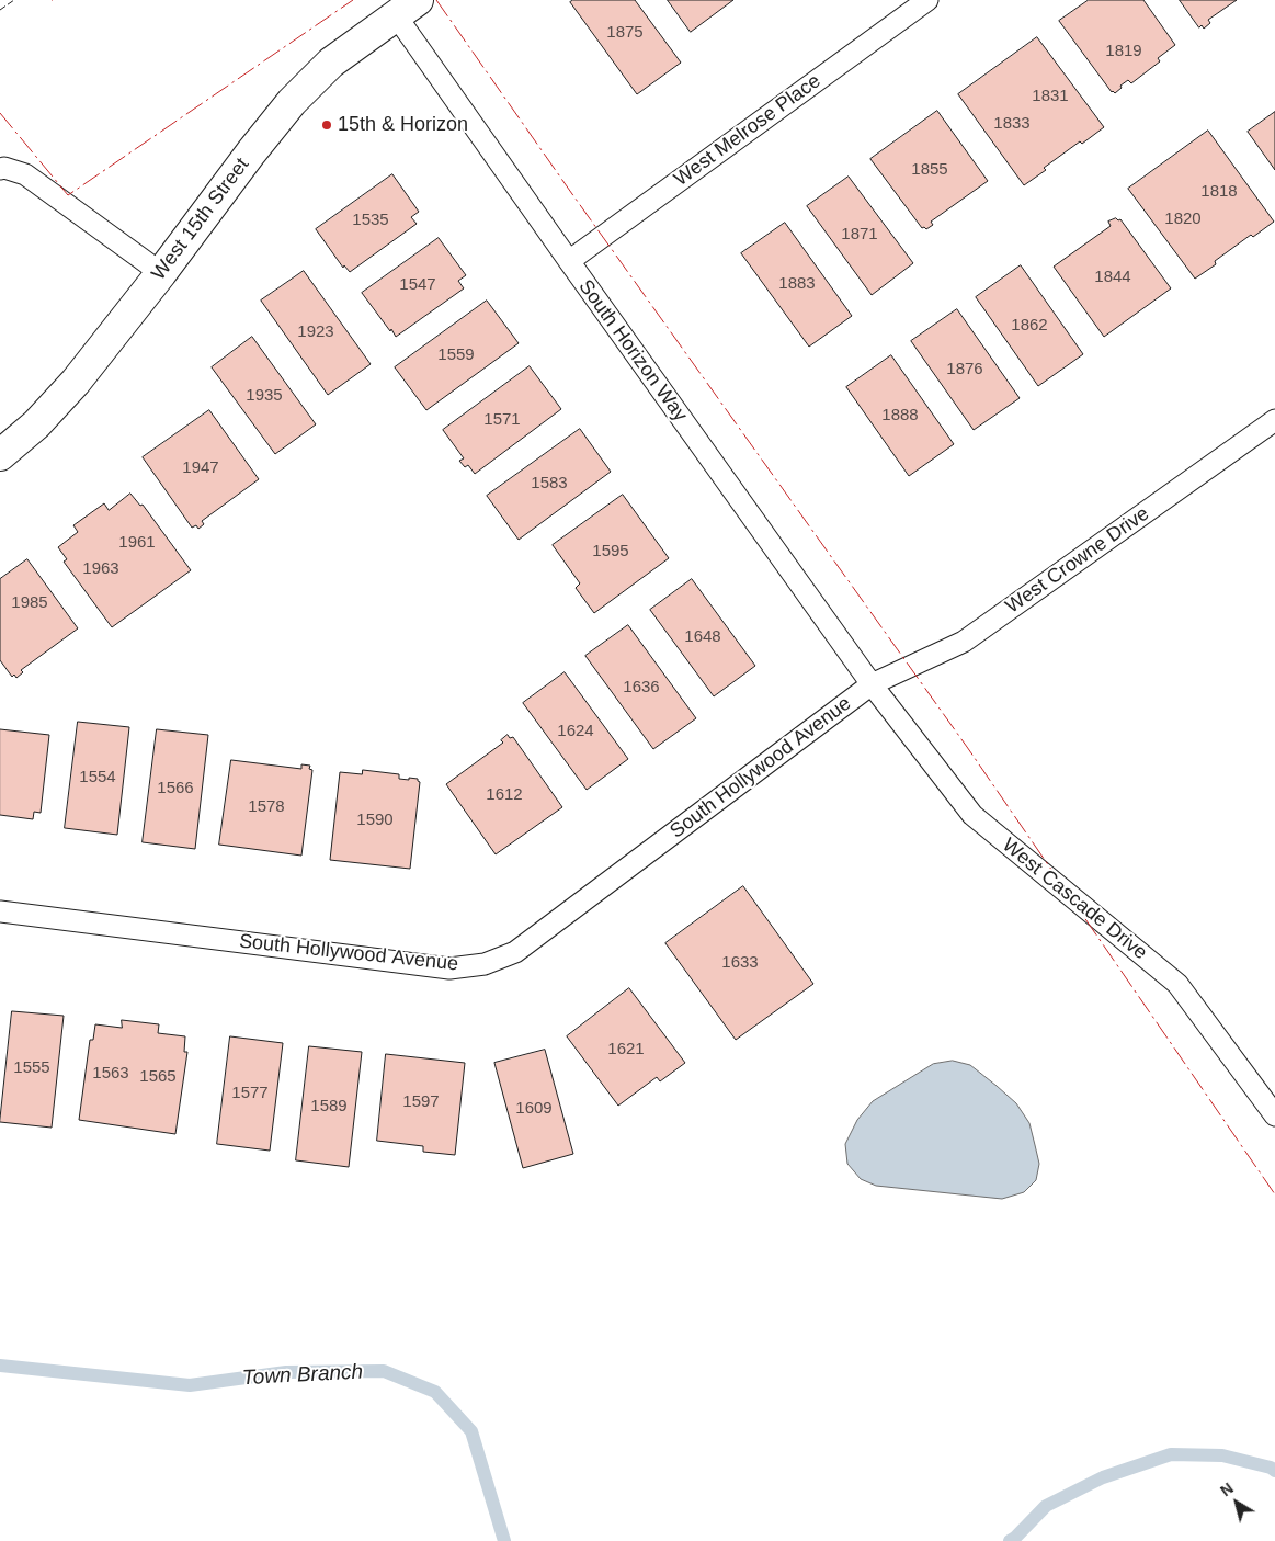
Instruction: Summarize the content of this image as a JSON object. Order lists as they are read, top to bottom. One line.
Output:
{"streets":{"street":["West 15th Street"],"lane":["West Melrose Place","South Horizon Way","West Crowne Drive","South Hollywood Avenue","West Cascade Drive"]},"crossings":[["West Melrose Place","South Horizon Way"],["West 15th Street","South Horizon Way"],["South Horizon Way","West Crowne Drive"],["South Horizon Way","South Hollywood Avenue"],["South Horizon Way","West Cascade Drive"],["West Crowne Drive","South Hollywood Avenue"],["West Crowne Drive","West Cascade Drive"],["South Hollywood Avenue","West Cascade Drive"]],"water":["Town Branch"],"places":["15th & Horizon"],"house_numbers":["1875","1819","1831","1833","1855","1818","1820","1535","1871","1844","1883","1547","1862","1923","1559","1876","1935","1888","1571","1947","1583","1961","1595","1963","1985","1648","1636","1624","1554","1566","1612","1578","1590","1633","1621","1555","1563","1565","1577","1597","1589","1609"],"north":"top left"}
